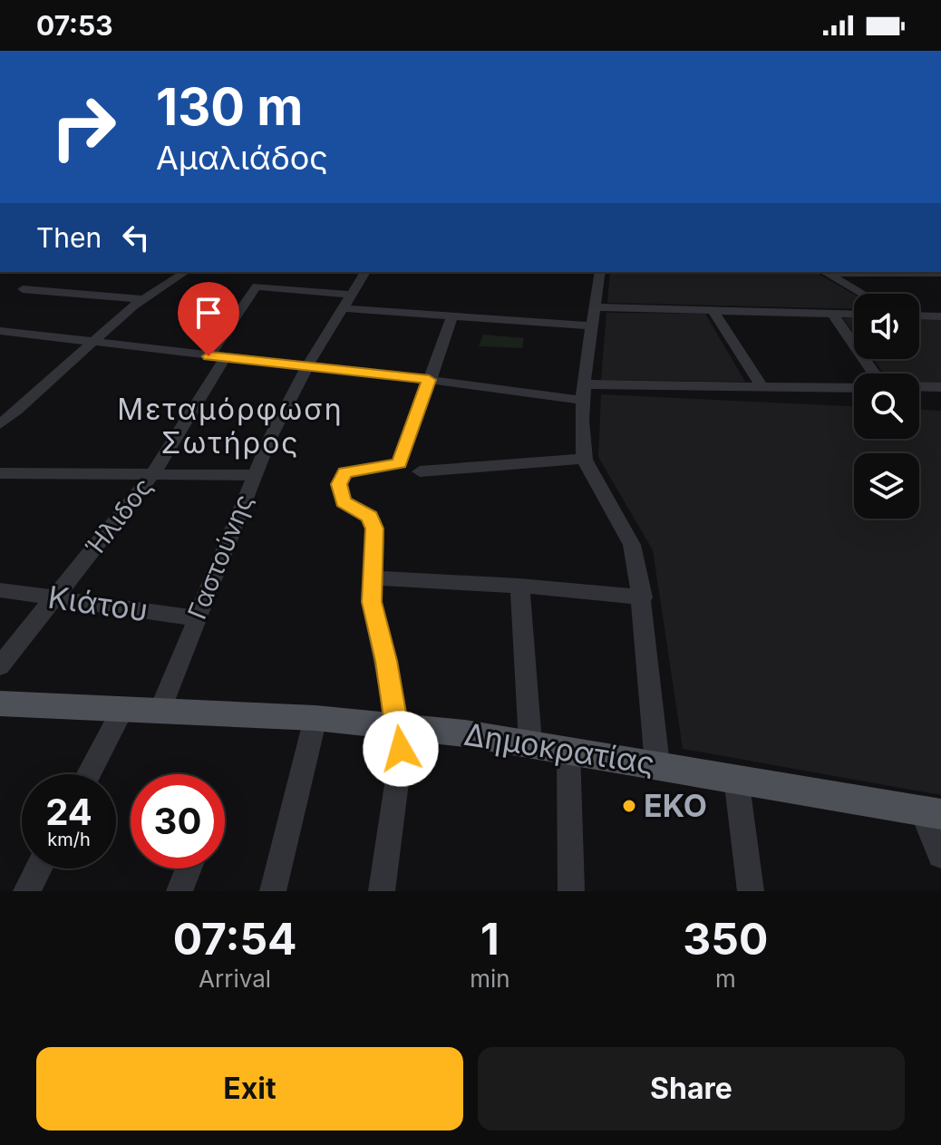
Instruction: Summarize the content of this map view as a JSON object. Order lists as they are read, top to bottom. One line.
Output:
{"streets":{"main road":["Δημοκρατίας"],"street":["Ήλιδος","Γαστούνης","Κιάτου"]},"crossings":[["Ήλιδος","Γαστούνης"],["Ήλιδος","Κιάτου"],["Γαστούνης","Κιάτου"],["Γαστούνης","Δημοκρατίας"]],"districts":["Μεταμόρφωση Σωτήρος"],"places":["EKO"],"page":{"status":"07:53","turn":["130 m","Αμαλιάδος"],"then":"Then","speed":"24 km/h","limit":"30","eta":["07:54","Arrival","1","min","350","m"],"buttons":["Exit","Share"]}}
